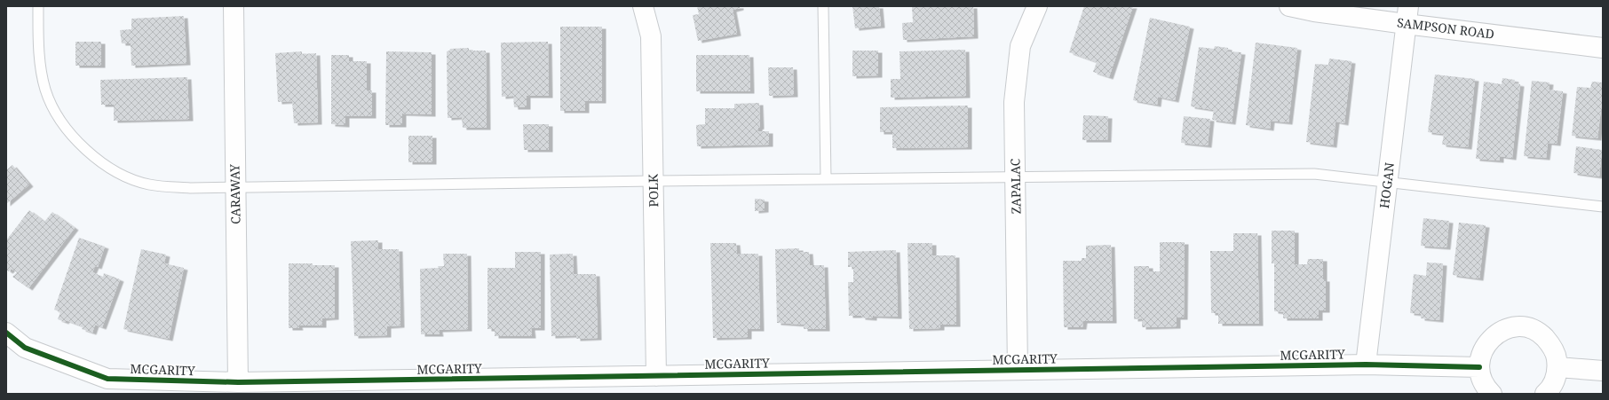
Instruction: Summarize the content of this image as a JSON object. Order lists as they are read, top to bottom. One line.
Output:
{"streets":{"street":["SAMPSON ROAD","HOGAN","ZAPALAC","POLK","CARAWAY","MCGARITY"]},"crossings":[["SAMPSON ROAD","HOGAN"],["HOGAN","MCGARITY"],["ZAPALAC","MCGARITY"],["POLK","MCGARITY"],["CARAWAY","MCGARITY"]]}
